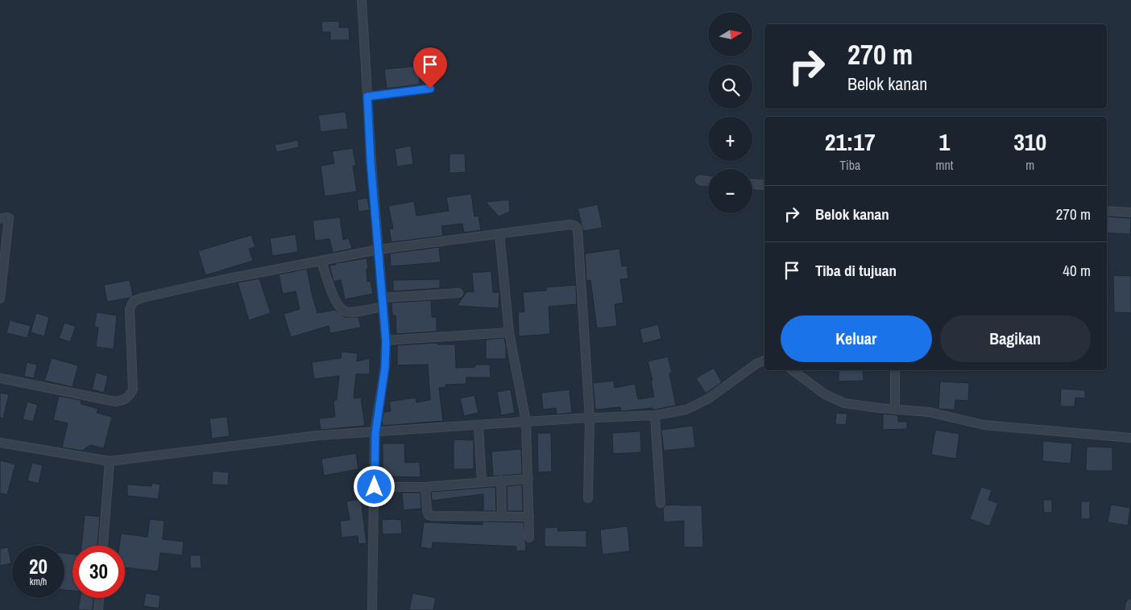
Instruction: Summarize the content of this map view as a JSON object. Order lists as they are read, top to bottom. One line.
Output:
{"north":"right","page":{"map_buttons":["+","−"],"turn":["270 m","Belok kanan"],"eta":["21:17","Tiba","1","mnt","310","m"],"list":[{"name":"Belok kanan","value":"270 m"},{"name":"Tiba di tujuan","value":"40 m"}],"buttons":["Keluar","Bagikan"],"speed":"20 km/h","limit":"30"}}
